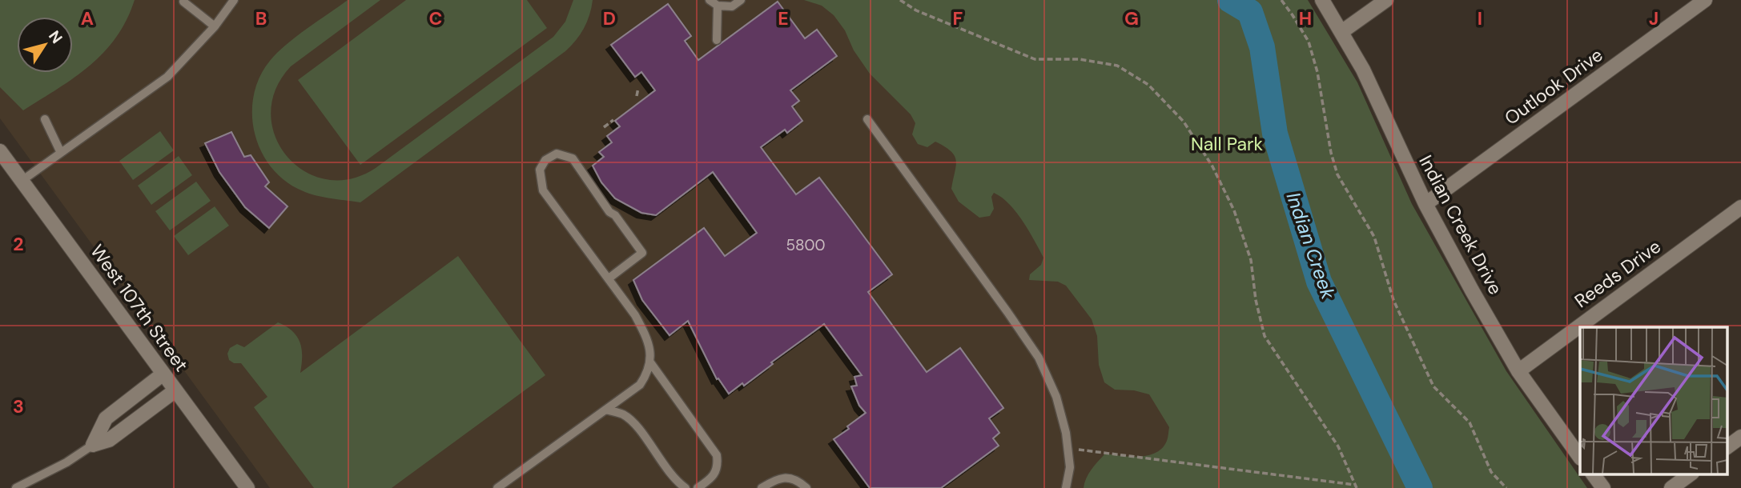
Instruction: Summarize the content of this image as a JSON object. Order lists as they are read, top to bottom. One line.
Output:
{"streets":{"street":["Outlook Drive","Indian Creek Drive","Reeds Drive","West 107th Street"]},"crossings":[["Outlook Drive","Indian Creek Drive"],["Indian Creek Drive","Reeds Drive"]],"water":["Indian Creek"],"parks":["Nall Park"],"house_numbers":["5800"],"north":"top right","grid":{"columns":["A","B","C","D","E","F","G","H","I","J"],"rows":["2","3"]}}
